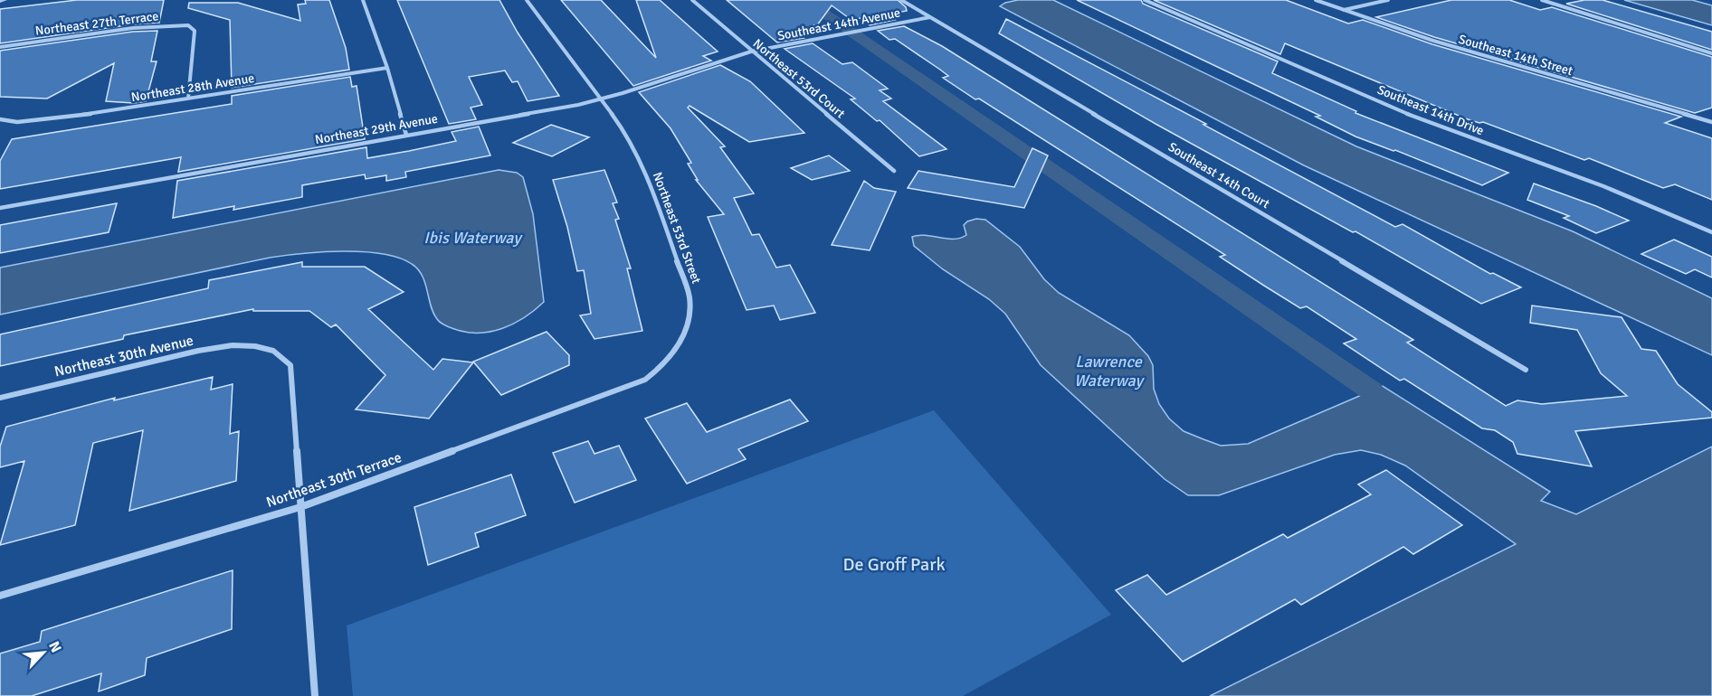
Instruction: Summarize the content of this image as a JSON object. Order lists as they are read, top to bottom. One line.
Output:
{"streets":{"street":["Northeast 27th Terrace","Southeast 14th Avenue","Southeast 14th Street","Northeast 53rd Court","Northeast 28th Avenue","Southeast 14th Drive","Northeast 29th Avenue","Southeast 14th Court","Northeast 53rd Street","Northeast 30th Avenue","Northeast 30th Terrace"]},"crossings":[["Northeast 27th Terrace","Northeast 28th Avenue"],["Southeast 14th Avenue","Northeast 53rd Court"],["Southeast 14th Avenue","Northeast 29th Avenue"],["Southeast 14th Avenue","Southeast 14th Court"],["Northeast 53rd Court","Northeast 29th Avenue"],["Northeast 29th Avenue","Northeast 53rd Street"],["Northeast 53rd Street","Northeast 30th Terrace"],["Northeast 30th Avenue","Northeast 30th Terrace"]],"water":["Ibis Waterway","Lawrence Waterway"],"parks":["De Groff Park"],"north":"top right"}
